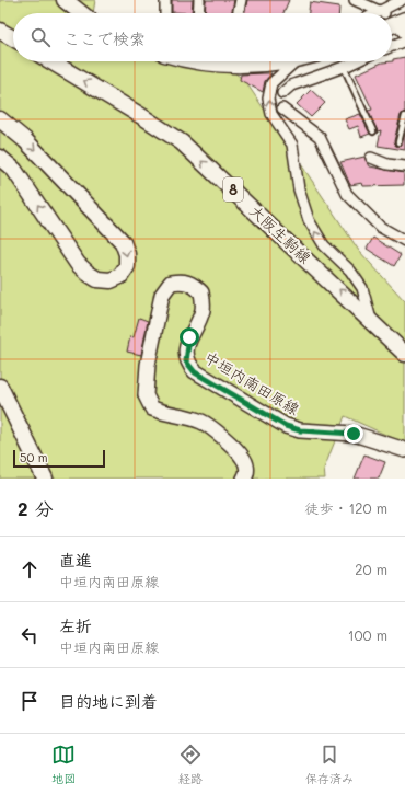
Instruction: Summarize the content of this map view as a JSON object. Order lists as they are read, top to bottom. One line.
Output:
{"streets":{"main road":["8","大阪生駒線","中垣内南田原線"]},"one_way":["大阪生駒線"],"scale_bar":"50 m","page":{"search":"ここで検索","scale":"50 m","heading":["2 分","徒歩 · 120 m"],"list":[["直進","中垣内南田原線","20 m"],["左折","中垣内南田原線","100 m"],"目的地に到着"],"nav":["地図","経路","保存済み"]}}
